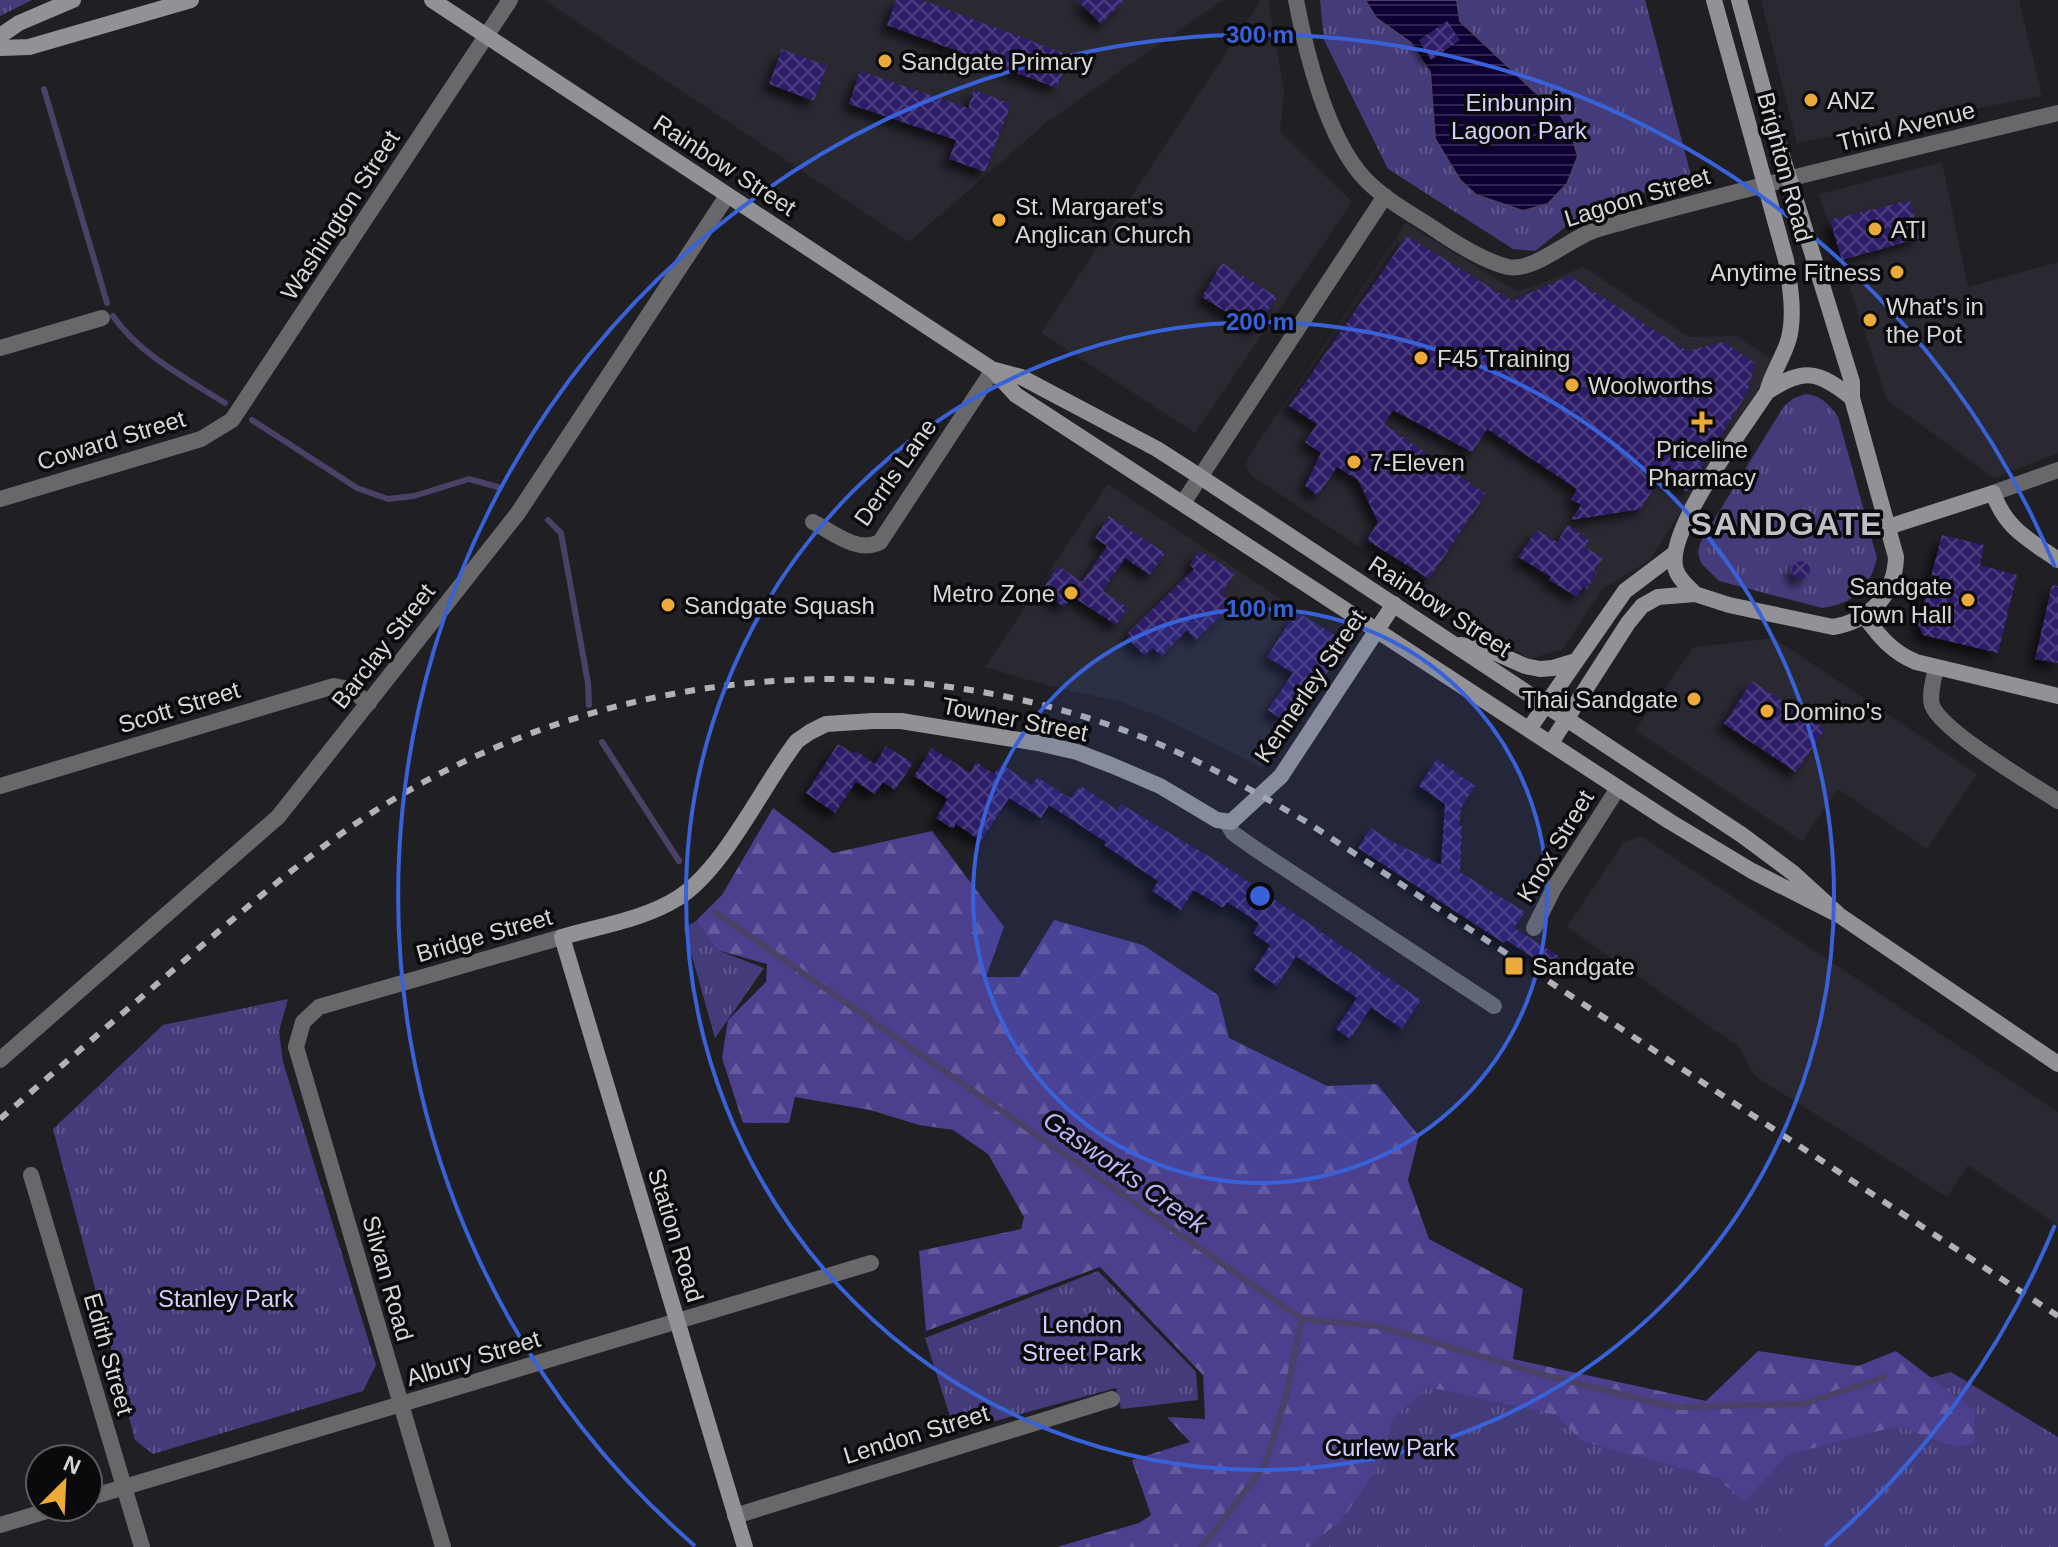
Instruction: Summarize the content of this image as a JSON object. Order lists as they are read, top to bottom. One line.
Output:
{"streets":{"main road":["Rainbow Street","Brighton Road","Kennerley Street","Towner Street","Bridge Street","Station Road"],"street":["Third Avenue","Lagoon Street","Washington Street","Coward Street","Derrls Lane","Barclay Street","Scott Street","Knox Street","Silvan Road","Edith Street","Albury Street","Lendon Street"]},"crossings":[["Third Avenue","Brighton Road"],["Third Avenue","Lagoon Street"],["Rainbow Street","Washington Street"],["Rainbow Street","Derrls Lane"],["Rainbow Street","Barclay Street"],["Rainbow Street","Kennerley Street"],["Rainbow Street","Knox Street"],["Brighton Road","Lagoon Street"],["Washington Street","Coward Street"],["Barclay Street","Scott Street"],["Kennerley Street","Towner Street"],["Towner Street","Bridge Street"],["Bridge Street","Station Road"],["Bridge Street","Silvan Road"],["Station Road","Albury Street"],["Station Road","Lendon Street"],["Silvan Road","Albury Street"],["Edith Street","Albury Street"]],"districts":["SANDGATE"],"water":["Gasworks Creek"],"parks":["Einbunpin Lagoon Park","Stanley Park","Lendon Street Park","Curlew Park"],"places":{"other":["Sandgate Primary","ANZ","St. Margaret's Anglican Church","ATI","Anytime Fitness","What's in the Pot","F45 Training","Woolworths","7-Eleven","Metro Zone","Sandgate Town Hall","Sandgate Squash","Thai Sandgate","Domino's"],"health":["Priceline Pharmacy"],"transit":["Sandgate"]},"north":"top right","rings":["300 m","200 m","100 m"]}
